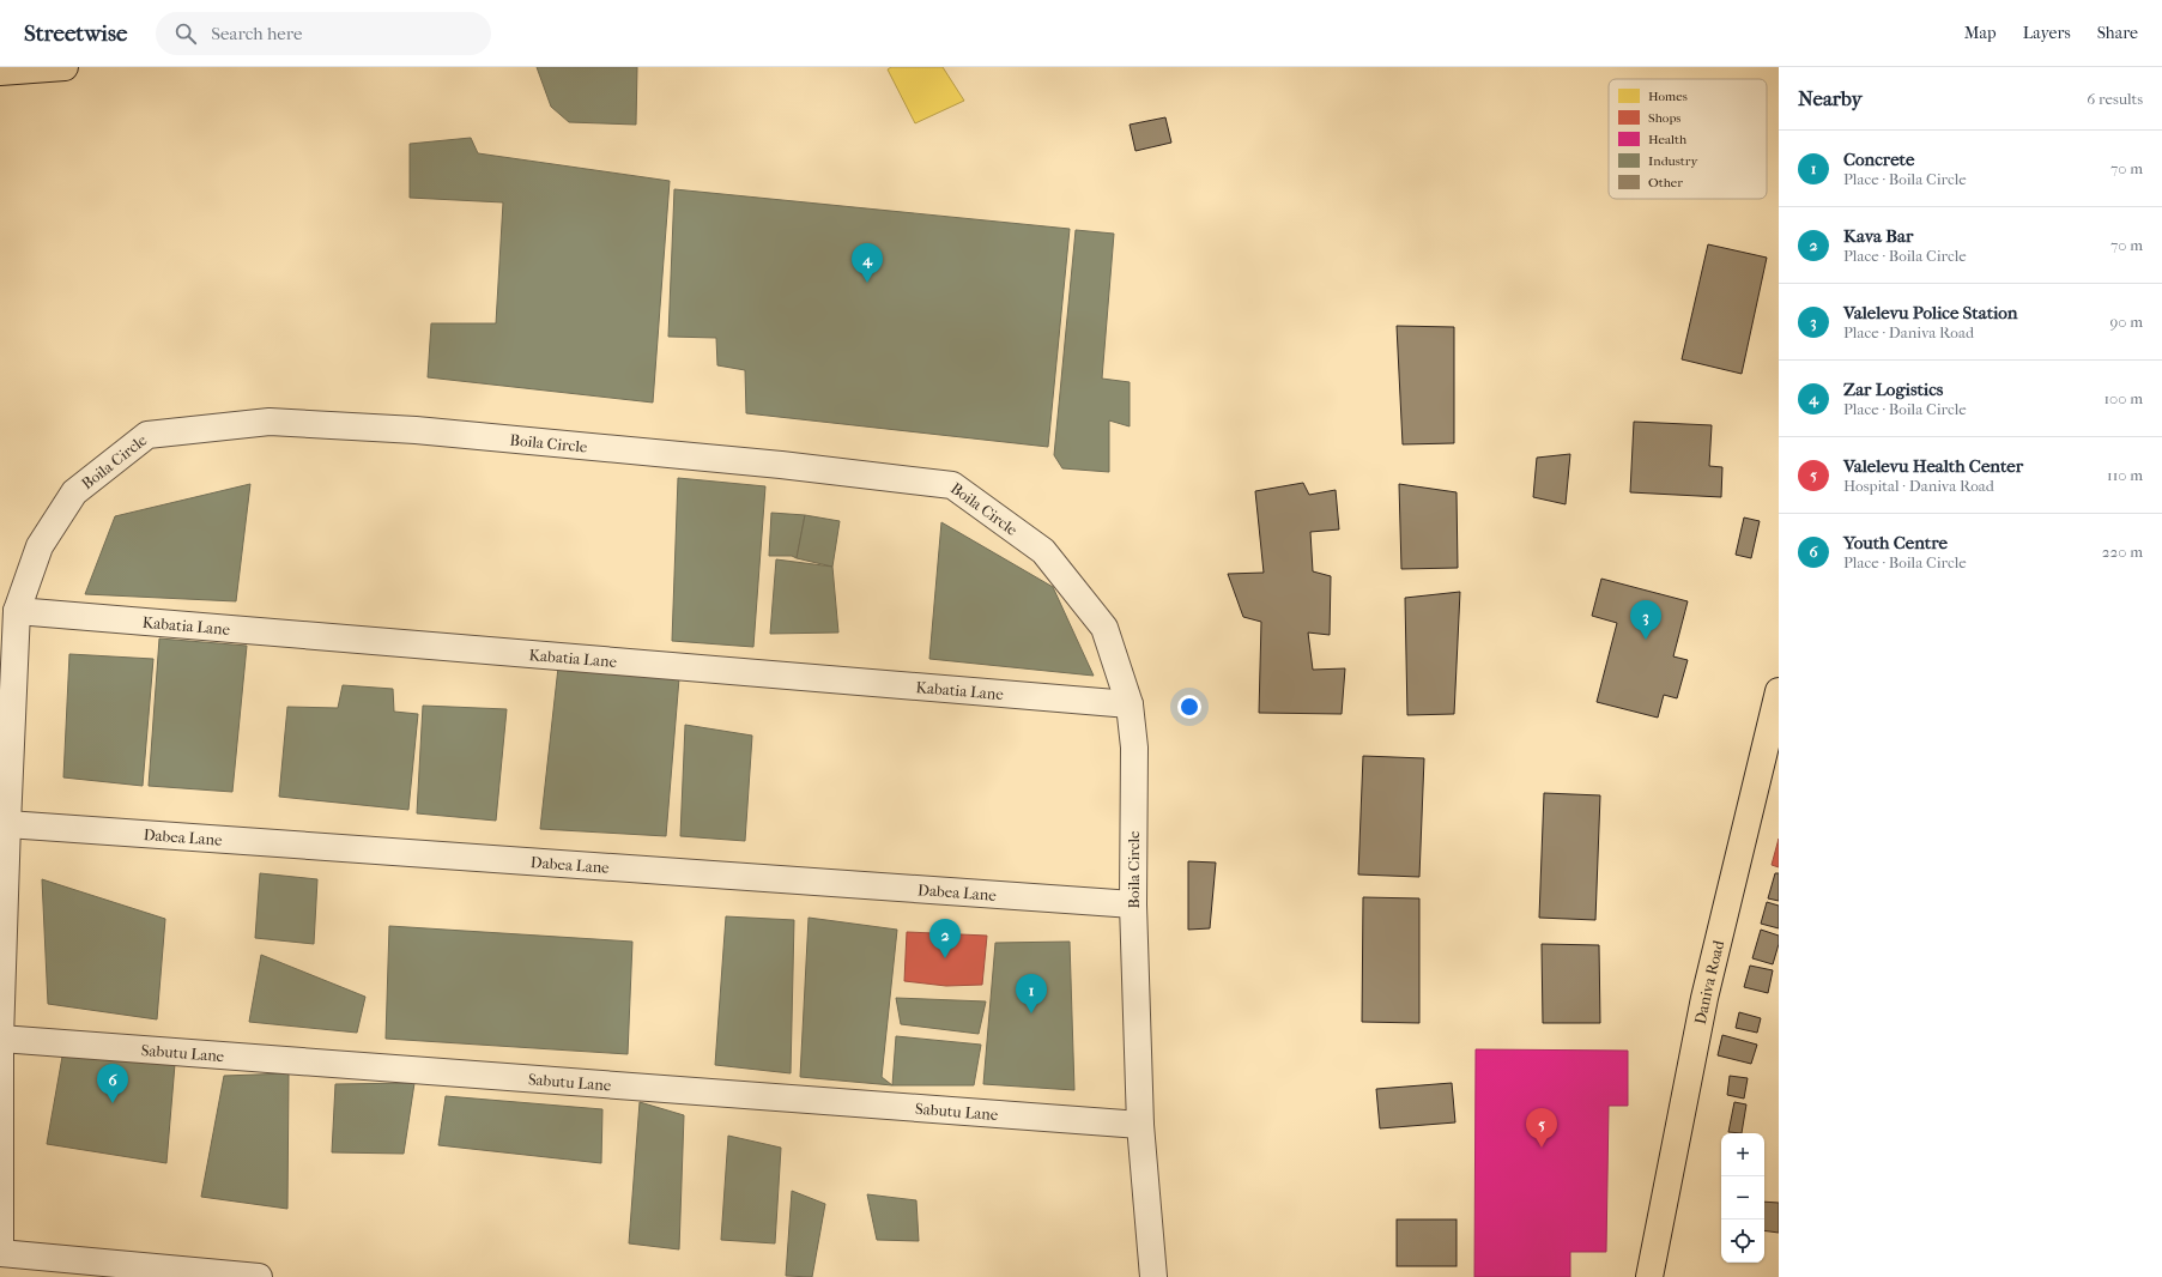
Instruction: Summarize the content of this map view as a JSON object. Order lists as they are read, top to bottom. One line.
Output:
{"streets":{"main road":["Daniva Road"],"street":["Boila Circle","Kabatia Lane","Dabea Lane","Sabutu Lane"]},"crossings":[["Boila Circle","Kabatia Lane"],["Boila Circle","Dabea Lane"],["Boila Circle","Sabutu Lane"]],"legend":["Homes","Shops","Health","Industry","Other"],"page":{"header":"Streetwise","search":"Search here","nav":["Map","Layers","Share"],"heading":["Nearby","6 results"],"list":[{"mark":"1","name":"Concrete","note":"Place · Boila Circle","value":"70 m"},{"mark":"2","name":"Kava Bar","note":"Place · Boila Circle","value":"70 m"},{"mark":"3","name":"Valelevu Police Station","note":"Place · Daniva Road","value":"90 m"},{"mark":"4","name":"Zar Logistics","note":"Place · Boila Circle","value":"100 m"},{"mark":"5","name":"Valelevu Health Center","note":"Hospital · Daniva Road","value":"110 m"},{"mark":"6","name":"Youth Centre","note":"Place · Boila Circle","value":"220 m"}],"pins":["4","3","2","1","6","5"],"map_buttons":["+","−"]}}
